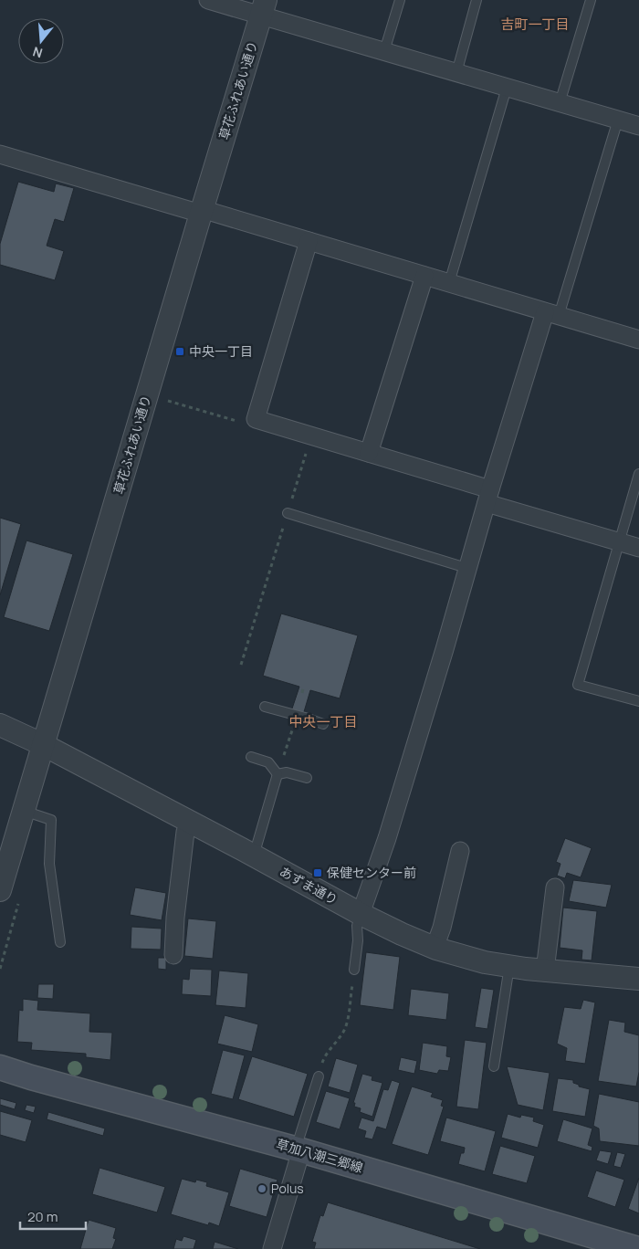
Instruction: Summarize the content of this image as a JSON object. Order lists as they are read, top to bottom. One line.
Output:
{"streets":{"main road":["草加八潮三郷線"],"street":["草花ふれあい通り","あずま通り"]},"crossings":[["草花ふれあい通り","あずま通り"]],"districts":["吉町一丁目","中央一丁目"],"places":{"transit":["中央一丁目","保健センター前"],"other":["Polus"]},"scale_bar":"20 m","north":"bottom"}
